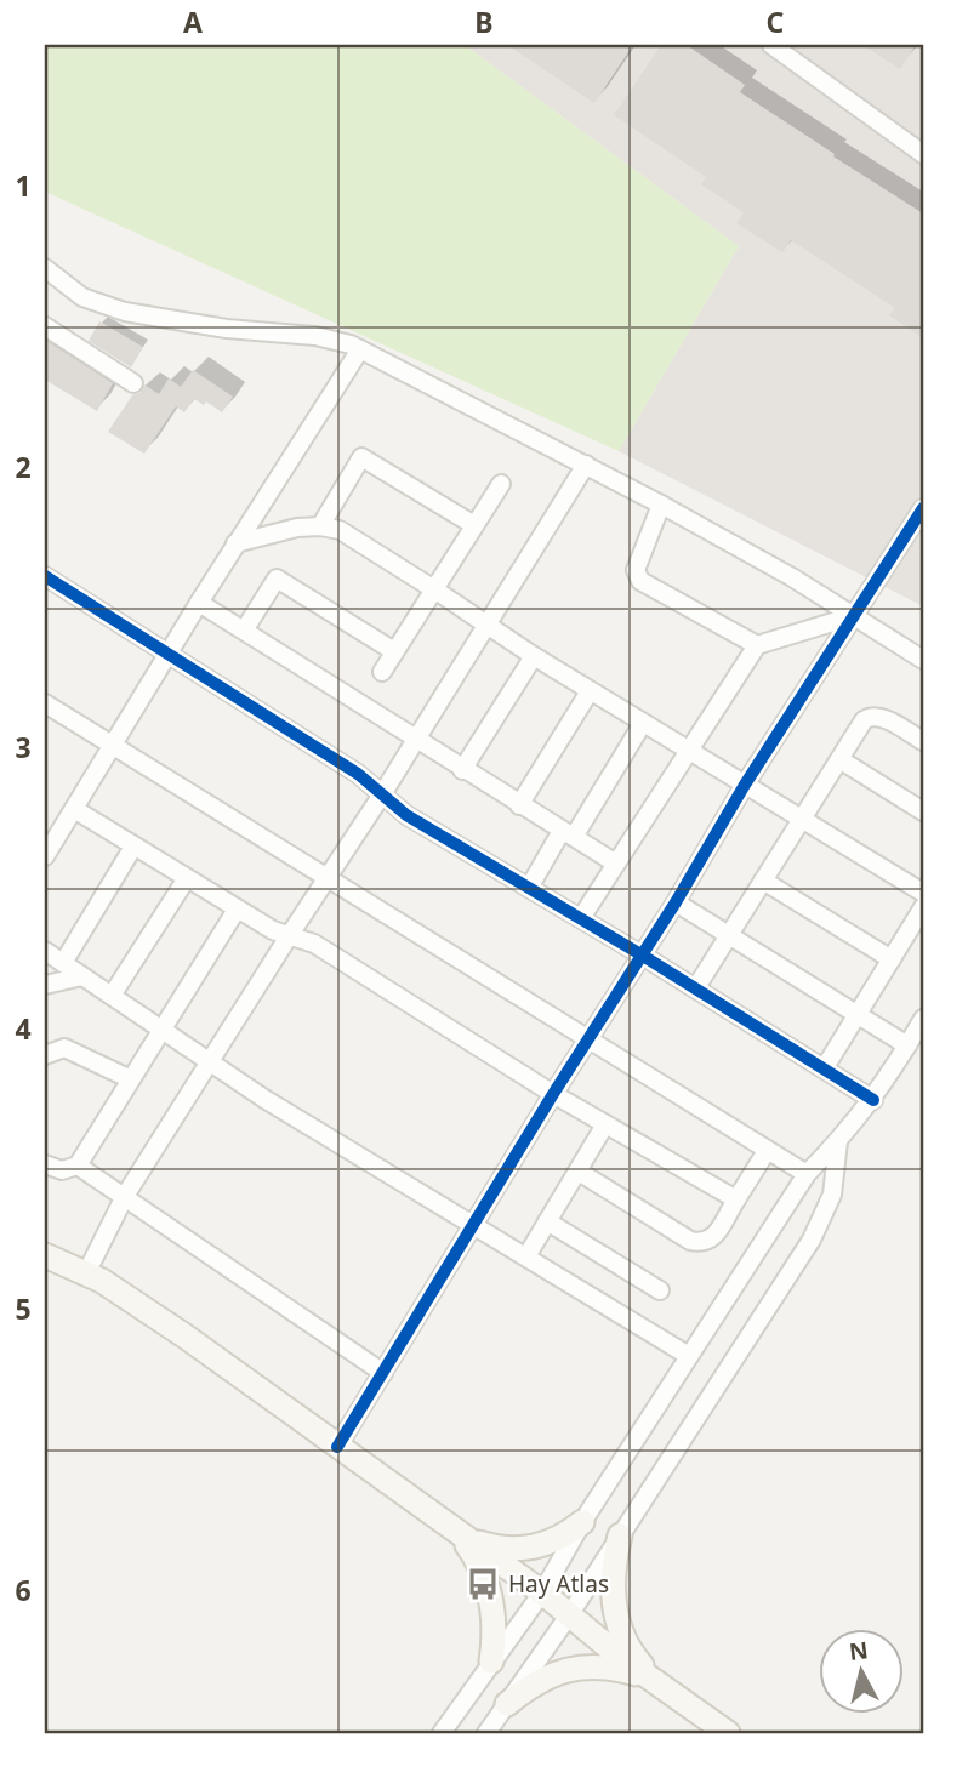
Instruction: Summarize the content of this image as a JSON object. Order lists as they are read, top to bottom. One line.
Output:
{"places":{"bus stop":["Hay Atlas"]},"north":"top","grid":{"columns":["A","B","C"],"rows":["1","2","3","4","5","6"]}}
